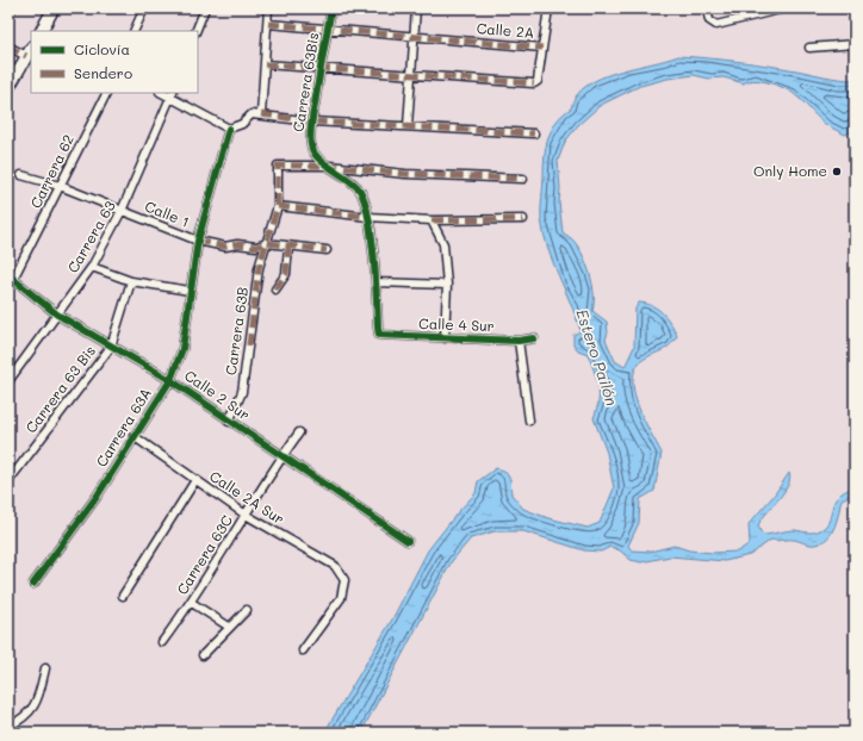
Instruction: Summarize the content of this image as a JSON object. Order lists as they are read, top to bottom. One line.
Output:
{"streets":{"street":["Calle 2A","Carrera 63Bis","Carrera 62","Calle 1","Carrera 63","Calle 4 Sur","Carrera 63B","Carrera 63 Bis","Calle 2 Sur","Carrera 63A","Calle 2A Sur","Carrera 63C"]},"crossings":[["Calle 2A","Carrera 63Bis"],["Carrera 63Bis","Calle 4 Sur"],["Carrera 63Bis","Carrera 63B"],["Carrera 62","Calle 1"],["Carrera 62","Calle 2 Sur"],["Calle 1","Carrera 63"],["Calle 1","Carrera 63B"],["Calle 1","Carrera 63A"],["Carrera 63","Calle 2 Sur"],["Carrera 63B","Calle 2 Sur"],["Carrera 63 Bis","Calle 2 Sur"],["Calle 2 Sur","Carrera 63A"],["Calle 2 Sur","Carrera 63C"],["Carrera 63A","Calle 2A Sur"],["Calle 2A Sur","Carrera 63C"]],"water":["Estero Pailón"],"places":["Only Home"],"legend":["Ciclovía","Sendero"]}
